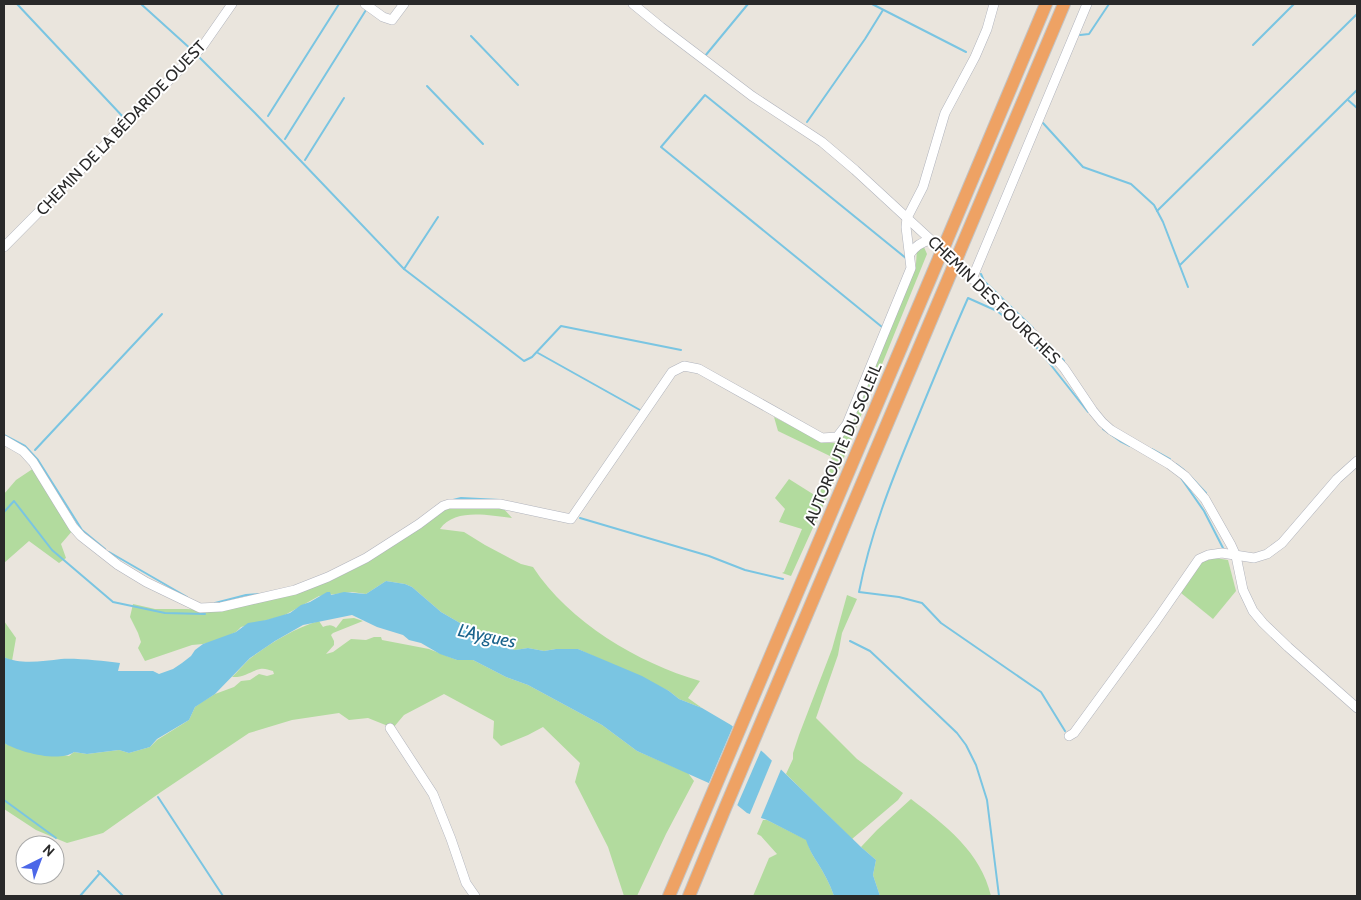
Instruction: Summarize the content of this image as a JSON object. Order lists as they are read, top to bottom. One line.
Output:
{"streets":{"highway":["AUTOROUTE DU SOLEIL"],"street":["CHEMIN DE LA BÉDARIDE OUEST","CHEMIN DES FOURCHES"]},"water":["L'Aygues"],"north":"top right"}
